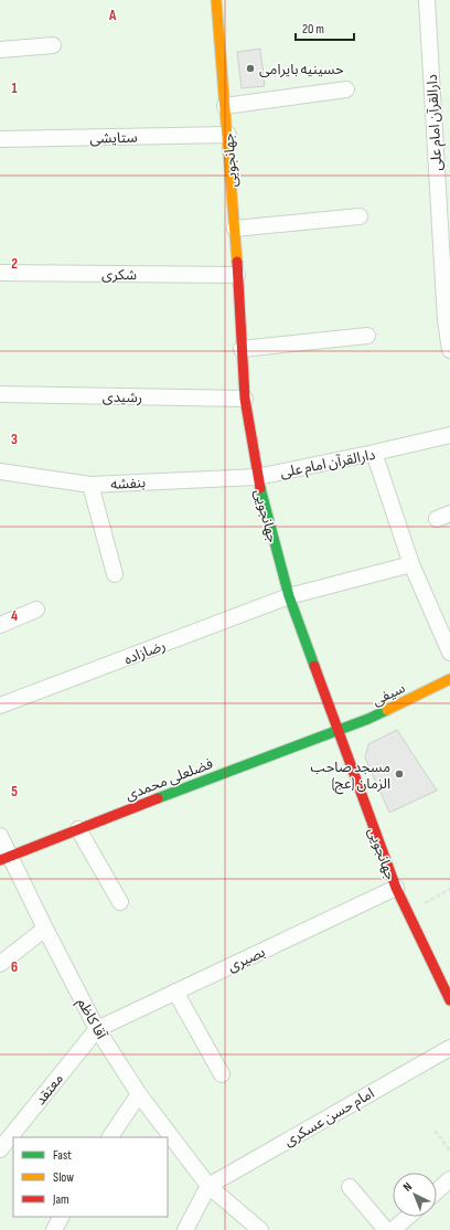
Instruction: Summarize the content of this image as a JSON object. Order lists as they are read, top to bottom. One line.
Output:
{"streets":{"street":["دارالقرآن امام علی","ستایشی","جهانجویی","شکری","رشیدی","بنفشه","رضازاده","سیفی","فضلعلی محمدی","بصیری","آقا کاظم","معتقد","امام حسن عسکری"]},"crossings":[["دارالقرآن امام علی","جهانجویی"],["دارالقرآن امام علی","بنفشه"],["ستایشی","جهانجویی"],["جهانجویی","شکری"],["جهانجویی","رشیدی"],["جهانجویی","بنفشه"],["جهانجویی","رضازاده"],["جهانجویی","سیفی"],["جهانجویی","فضلعلی محمدی"],["جهانجویی","بصیری"],["سیفی","فضلعلی محمدی"],["فضلعلی محمدی","آقا کاظم"],["بصیری","آقا کاظم"],["بصیری","معتقد"],["آقا کاظم","معتقد"],["آقا کاظم","امام حسن عسکری"]],"places":["حسینیه بایرامی","مسجد صاحب الزمان (عج)"],"legend":["Fast","Slow","Jam"],"scale_bar":"20 m","north":"top left","grid":{"columns":["A"],"rows":["1","2","3","4","5","6"]}}
